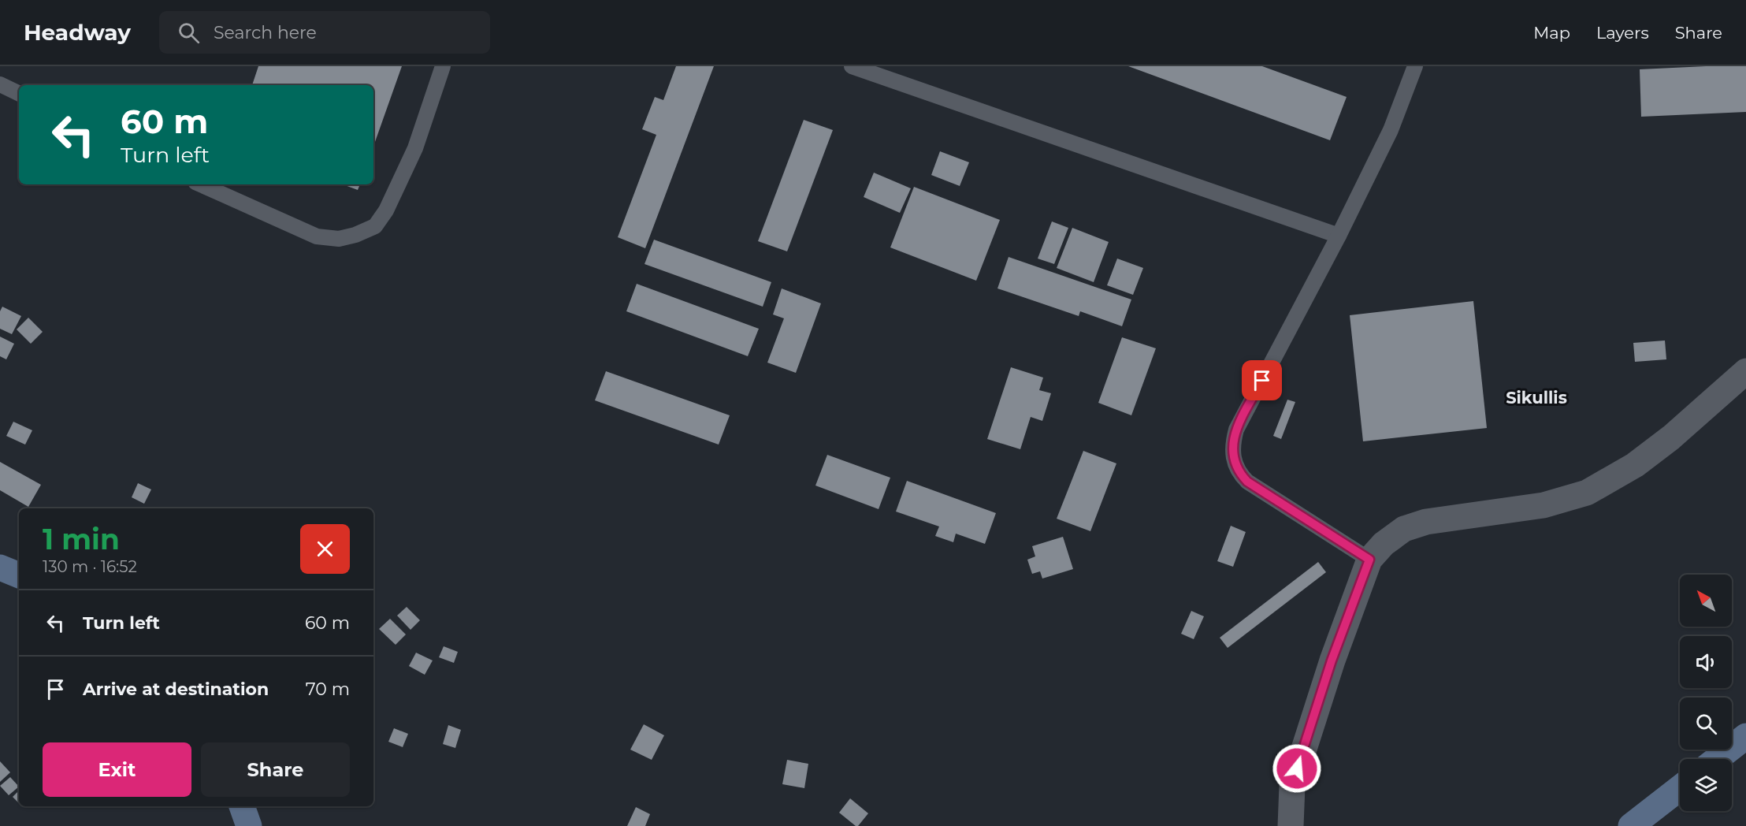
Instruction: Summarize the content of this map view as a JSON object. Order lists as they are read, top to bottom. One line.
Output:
{"districts":["Sikullis"],"north":"top left","page":{"header":"Headway","search":"Search here","nav":["Map","Layers","Share"],"turn":["60 m","Turn left"],"heading":["1 min","130 m · 16:52"],"list":[{"name":"Turn left","value":"60 m"},{"name":"Arrive at destination","value":"70 m"}],"buttons":["Exit","Share"]}}
